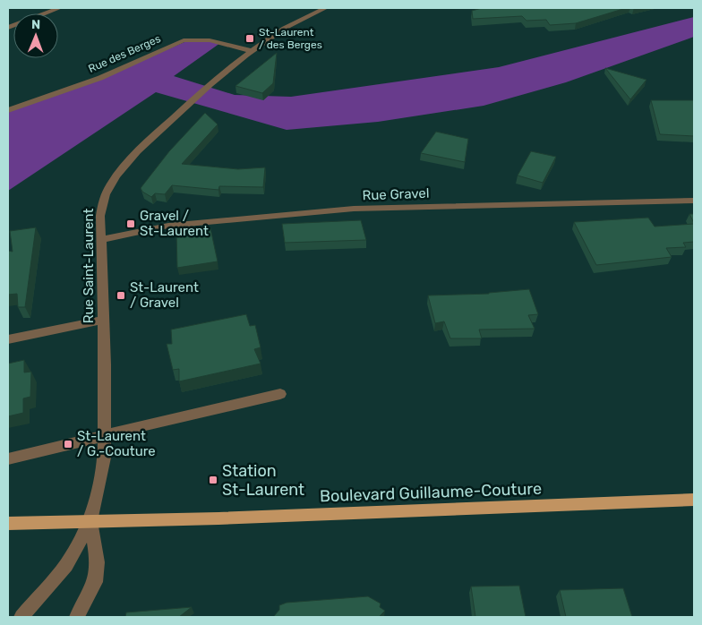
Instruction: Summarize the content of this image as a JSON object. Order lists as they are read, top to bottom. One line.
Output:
{"streets":{"main road":["Boulevard Guillaume-Couture"],"street":["Rue des Berges","Rue Gravel","Rue Saint-Laurent"]},"crossings":[["Rue des Berges","Rue Saint-Laurent"],["Rue Gravel","Rue Saint-Laurent"],["Rue Saint-Laurent","Boulevard Guillaume-Couture"]],"places":{"transit":["St-Laurent / des Berges","Gravel / St-Laurent","St-Laurent / Gravel","St-Laurent / G.-Couture","Station St-Laurent"]},"north":"top"}
